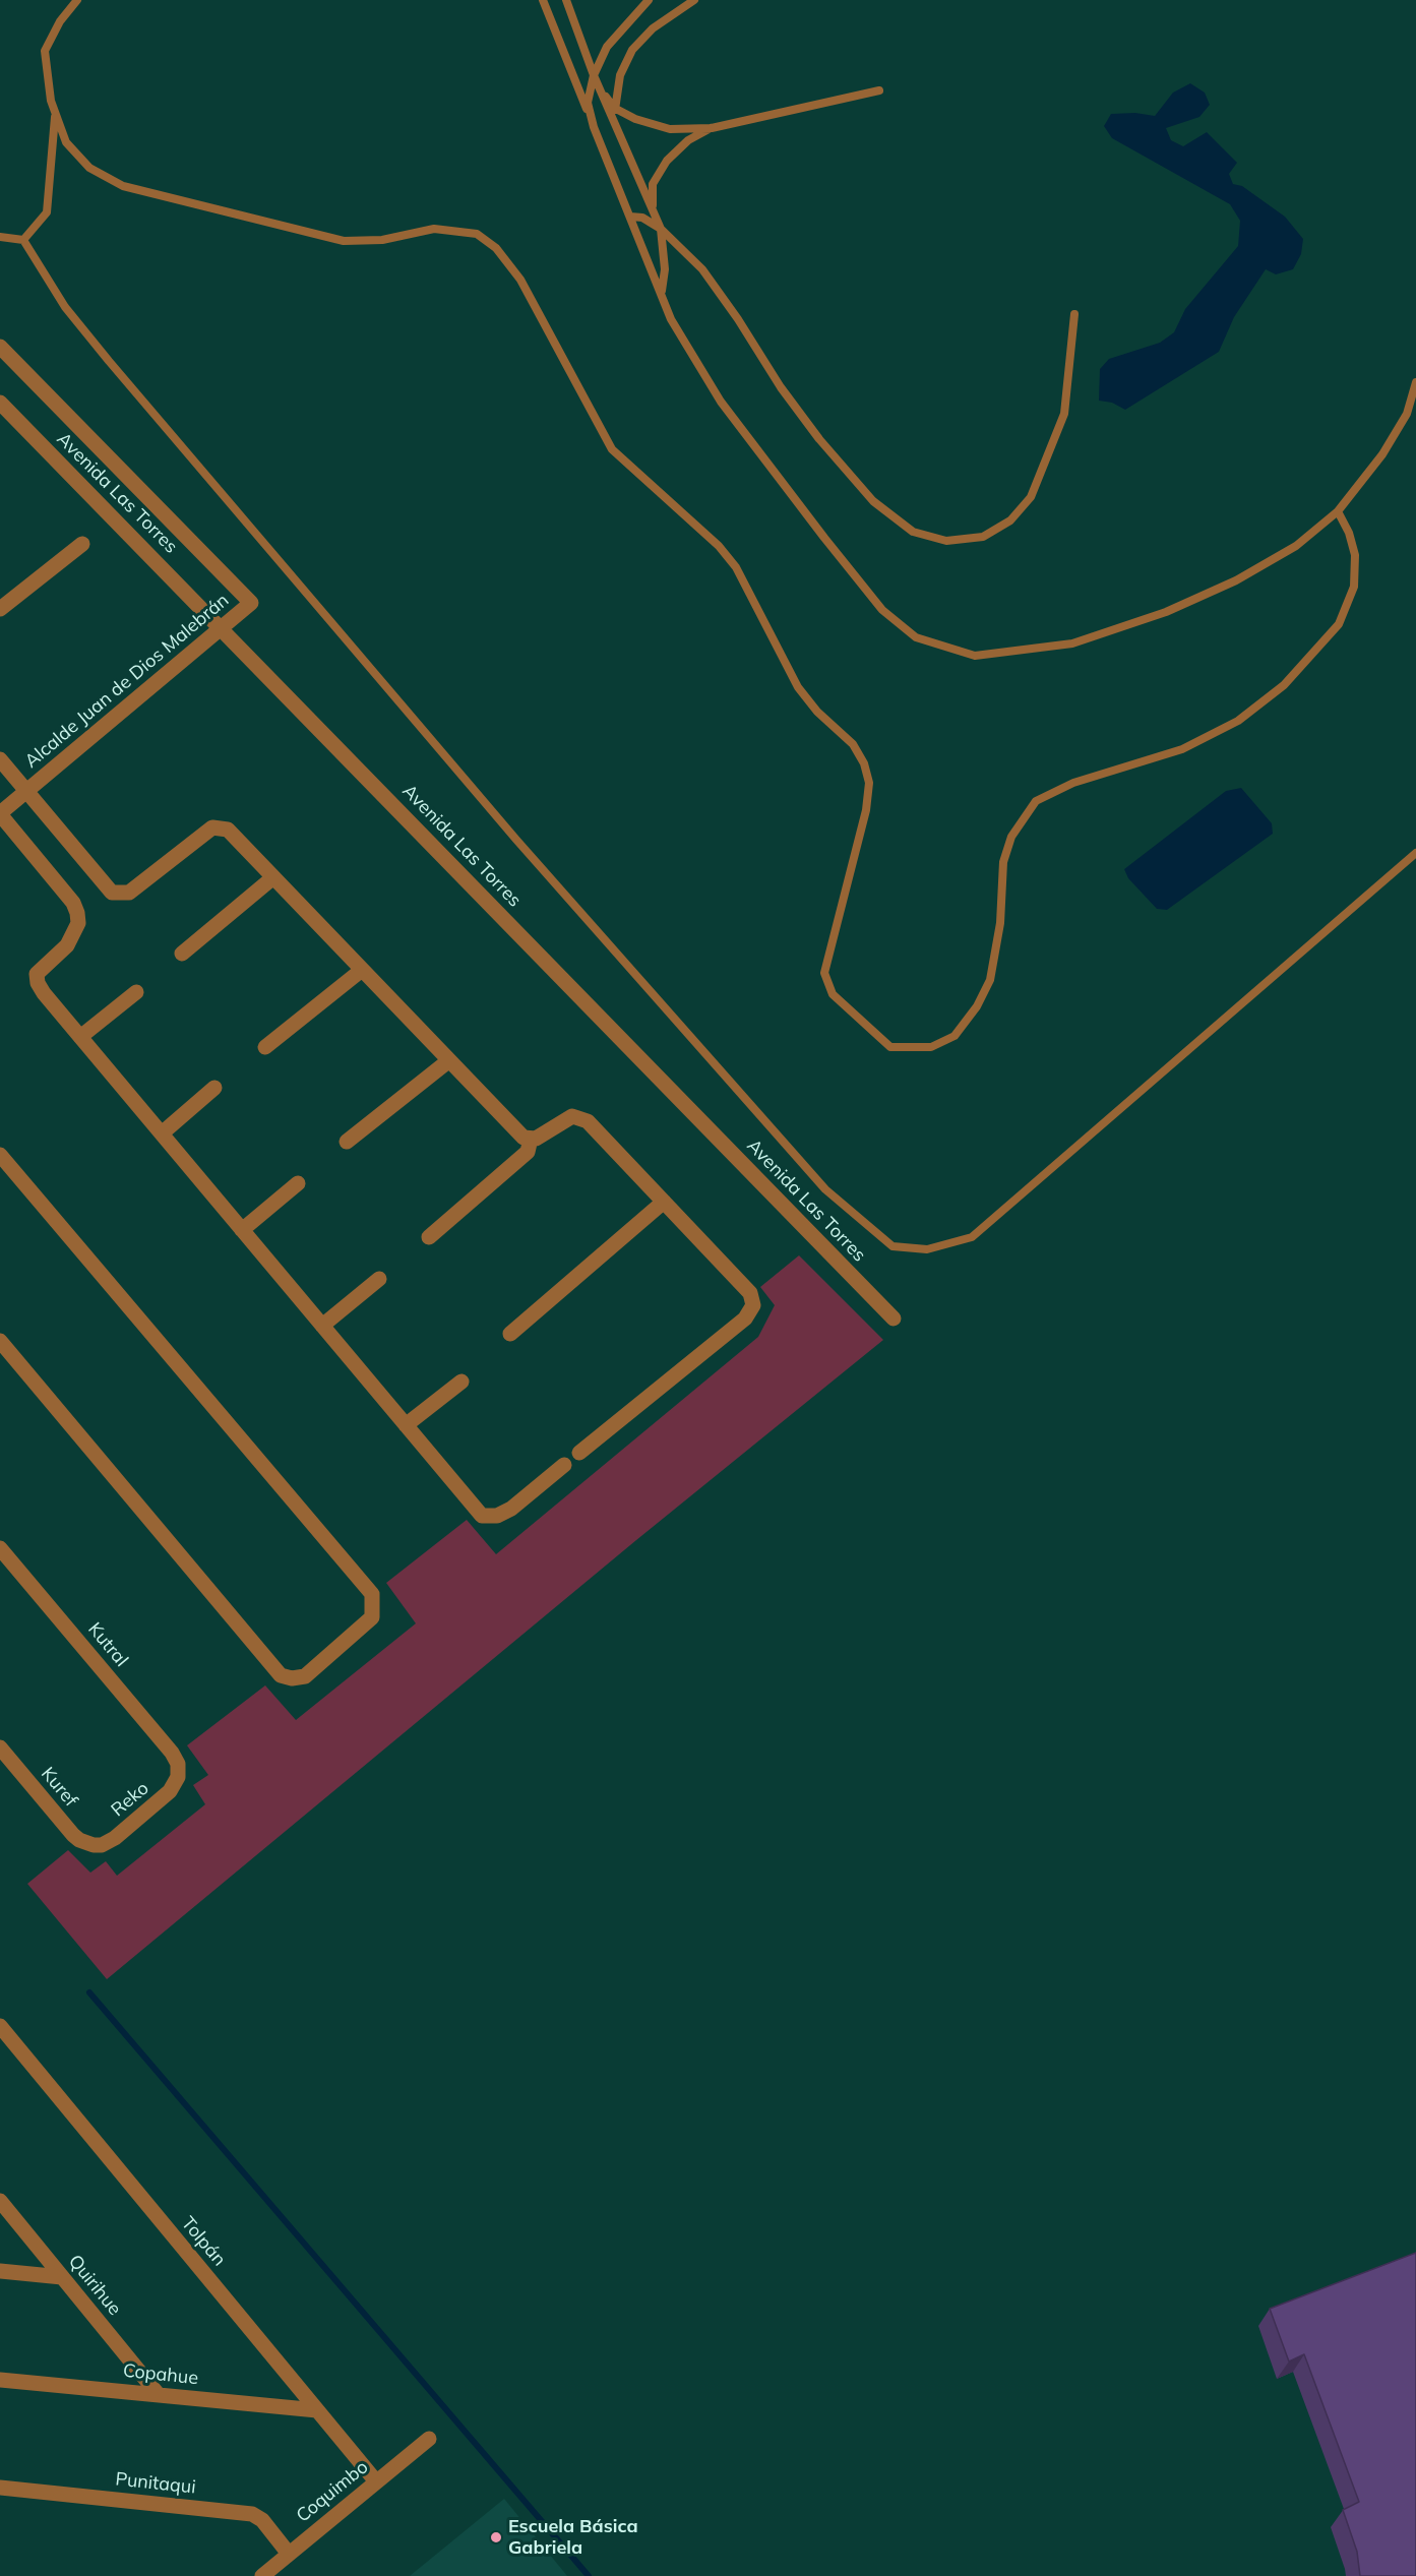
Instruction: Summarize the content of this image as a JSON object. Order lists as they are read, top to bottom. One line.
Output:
{"streets":{"street":["Avenida Las Torres","Alcalde Juan de Dios Malebrán","Kutral","Kuref","Reko","Tolpán","Quirihue","Copahue","Punitaqui","Coquimbo"]},"crossings":[["Avenida Las Torres","Alcalde Juan de Dios Malebrán"],["Kutral","Reko"],["Kuref","Reko"],["Tolpán","Copahue"],["Tolpán","Coquimbo"],["Quirihue","Copahue"],["Punitaqui","Coquimbo"]],"places":["Escuela Básica Gabriela"]}
